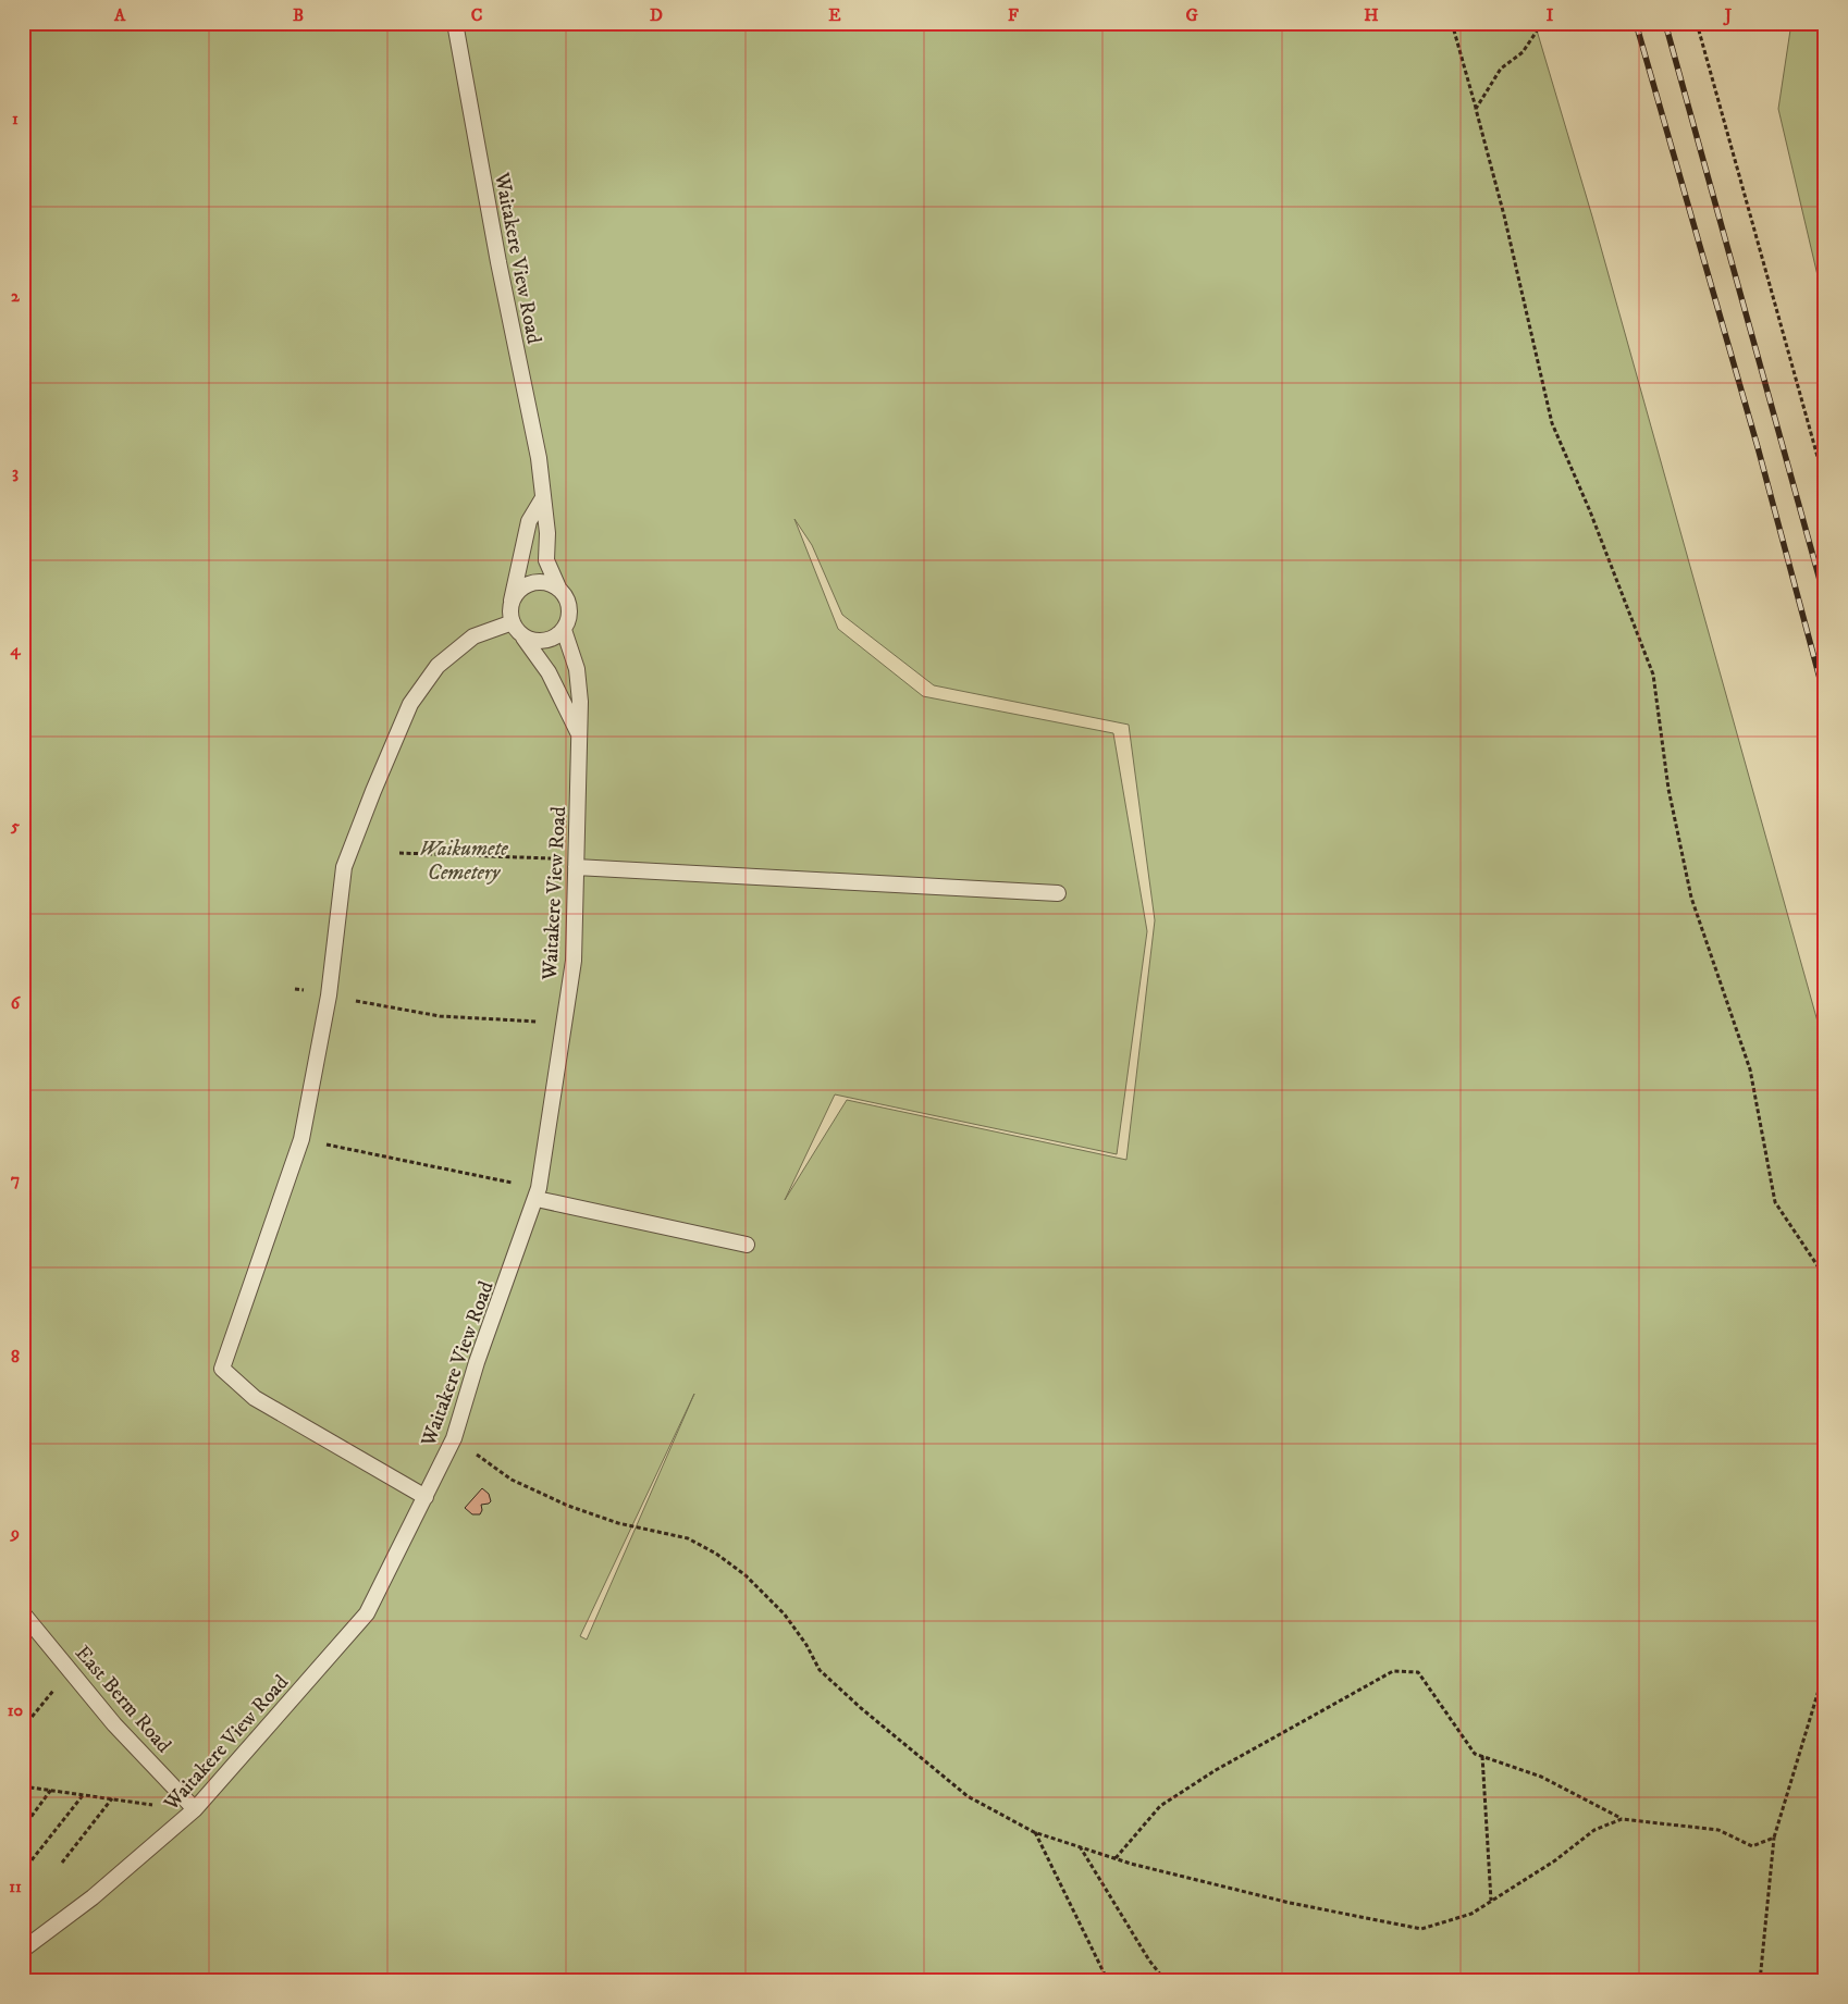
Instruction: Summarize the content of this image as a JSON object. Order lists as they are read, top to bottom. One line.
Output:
{"streets":{"lane":["Waitakere View Road","East Berm Road"]},"crossings":[["Waitakere View Road","East Berm Road"]],"parks":["Waikumete Cemetery"],"grid":{"columns":["A","B","C","D","E","F","G","H","I","J"],"rows":["1","2","3","4","5","6","7","8","9","10","11"]}}
